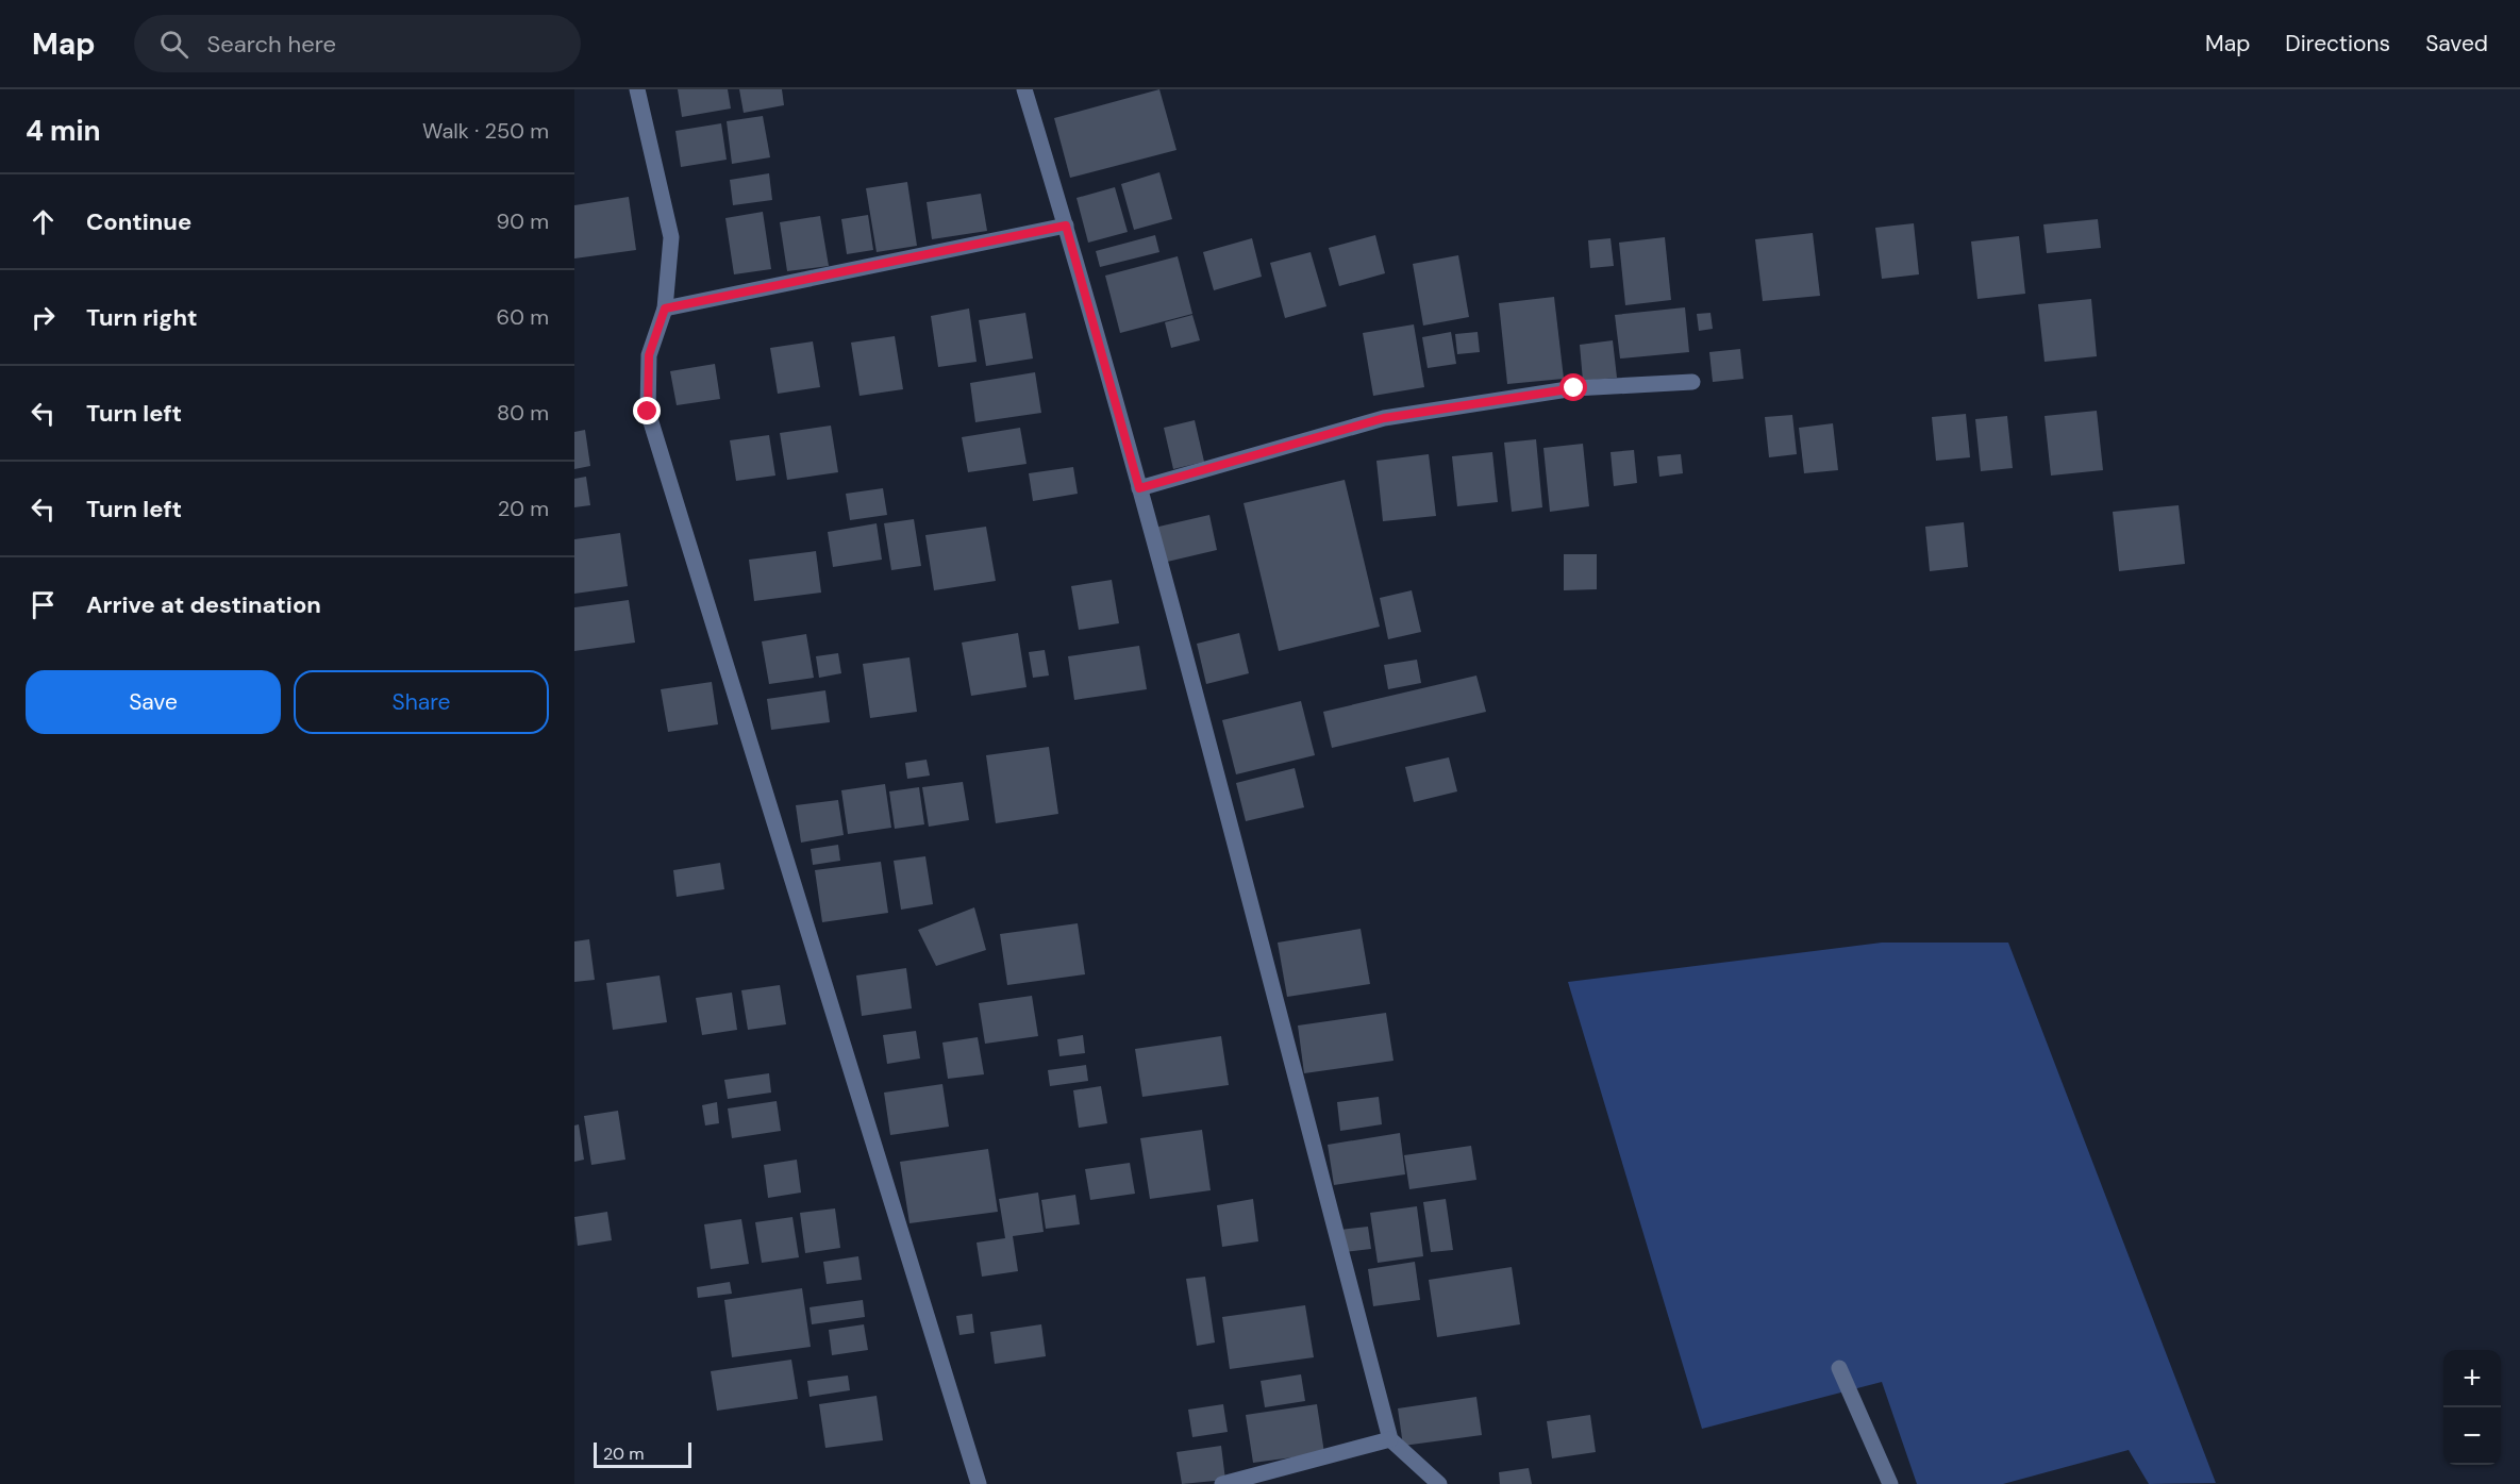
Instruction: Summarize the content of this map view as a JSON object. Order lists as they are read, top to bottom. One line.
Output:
{"scale_bar":"20 m","page":{"header":"Map","search":"Search here","nav":["Map","Directions","Saved"],"heading":["4 min","Walk · 250 m"],"list":[["Continue","90 m"],["Turn right","60 m"],["Turn left","80 m"],["Turn left","20 m"],"Arrive at destination"],"buttons":["Save","Share"],"map_buttons":["+","−"],"scale":"20 m"}}
